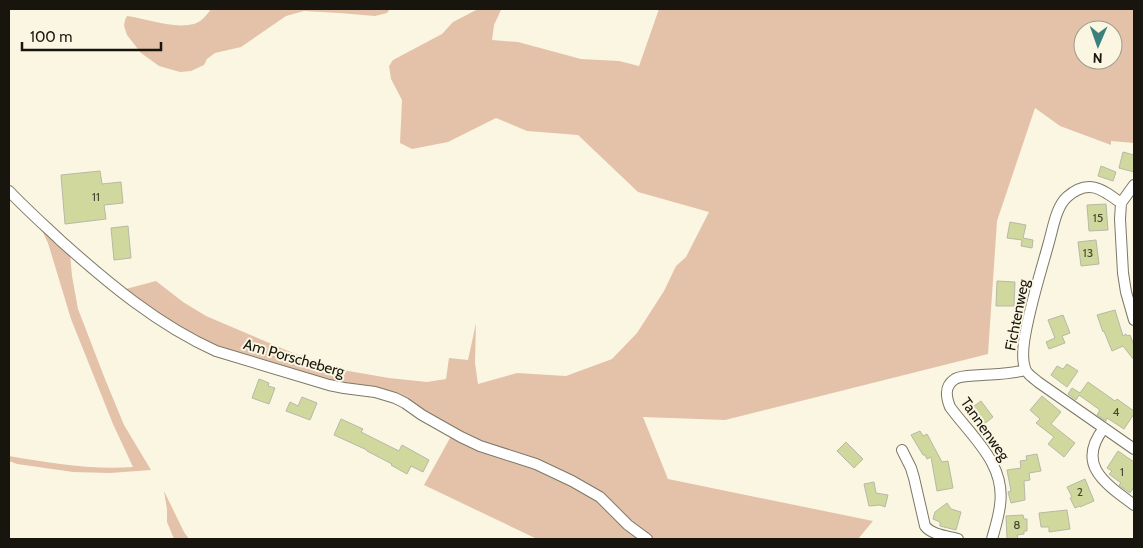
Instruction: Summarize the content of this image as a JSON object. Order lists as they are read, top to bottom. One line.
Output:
{"streets":{"street":["Fichtenweg","Am Porscheberg","Tannenweg"]},"crossings":[["Fichtenweg","Tannenweg"]],"house_numbers":["11","15","13","4","1","2","8"],"scale_bar":"100 m","north":"bottom"}
